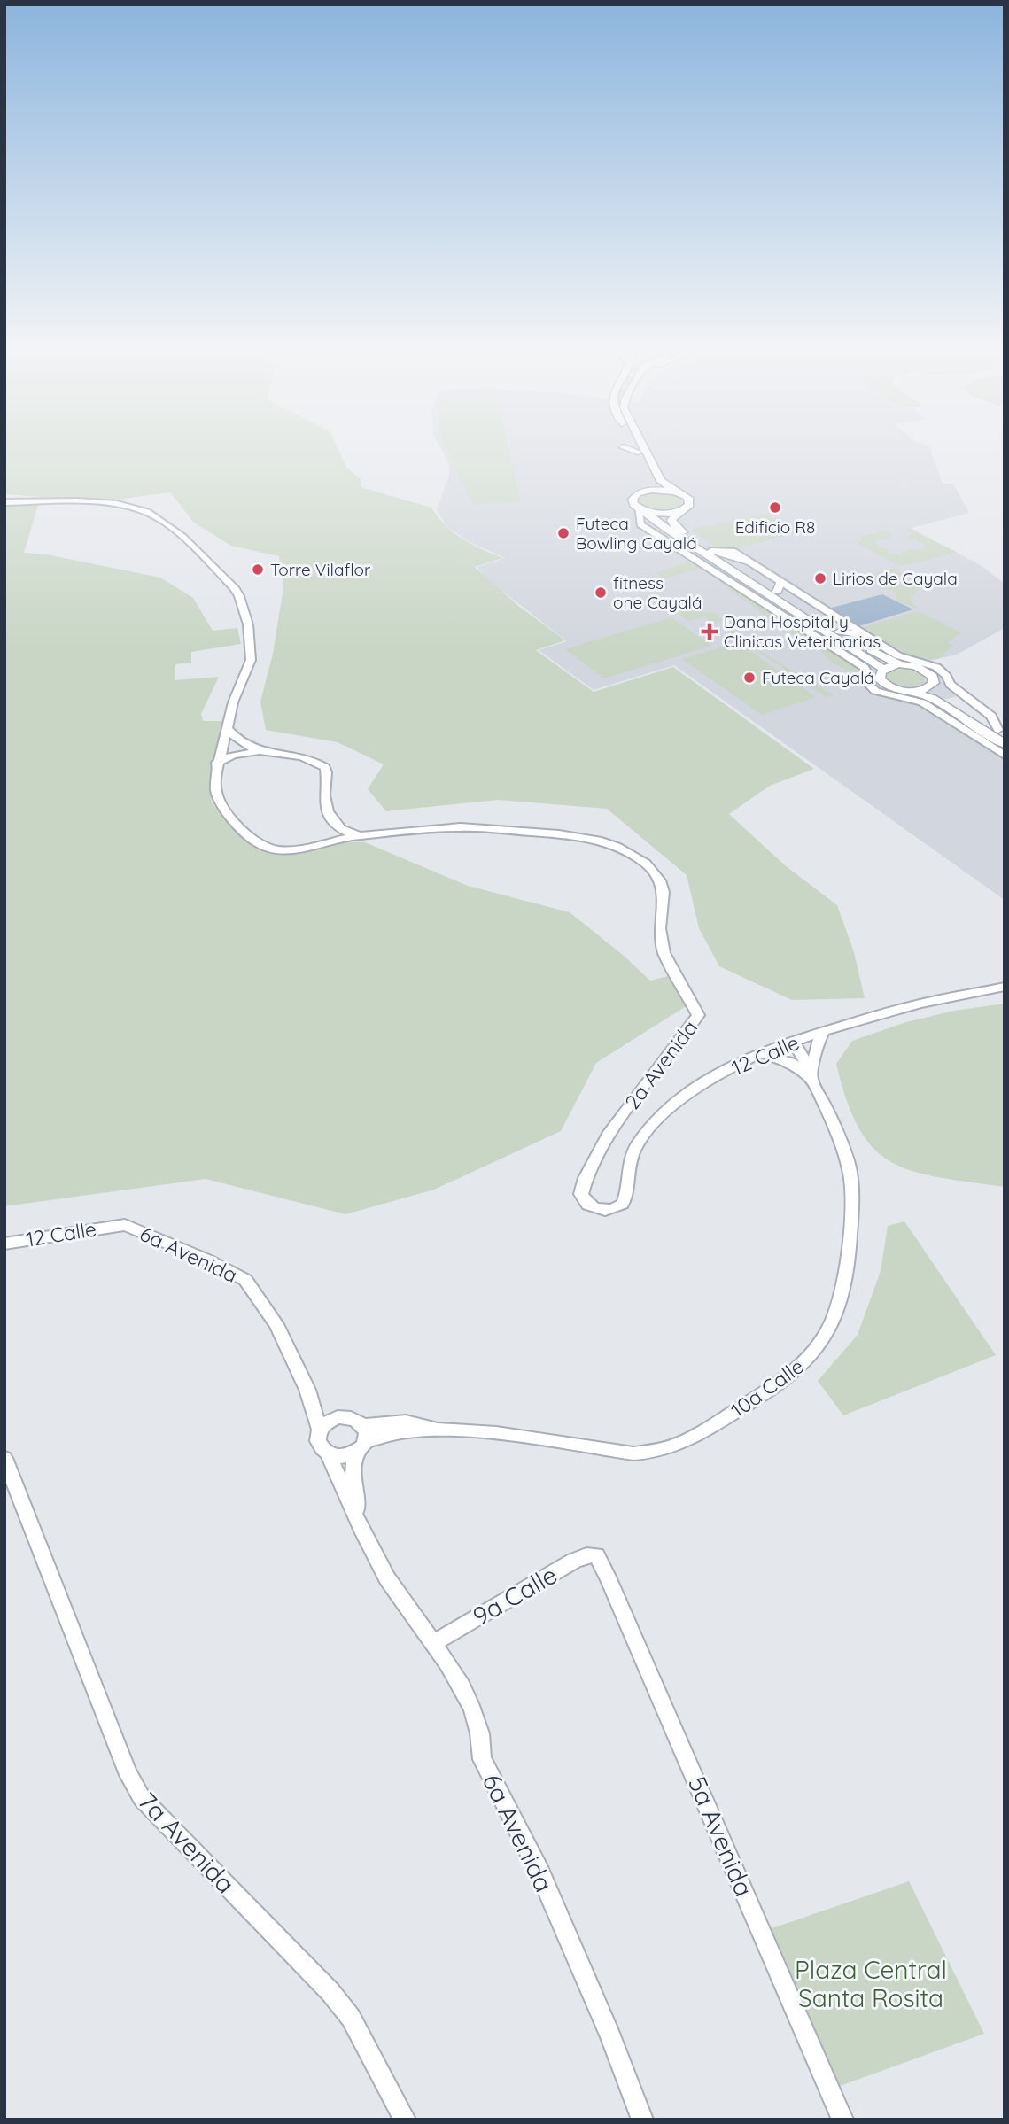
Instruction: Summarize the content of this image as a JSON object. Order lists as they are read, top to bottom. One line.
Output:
{"streets":{"street":["12 Calle","2a Avenida","6a Avenida","10a Calle","9a Calle","5a Avenida","7a Avenida"]},"crossings":[["12 Calle","2a Avenida"],["12 Calle","6a Avenida"],["12 Calle","10a Calle"],["6a Avenida","10a Calle"],["6a Avenida","9a Calle"],["9a Calle","5a Avenida"]],"parks":["Plaza Central Santa Rosita"],"places":{"other":["Edificio R8","Futeca Bowling Cayalá","Torre Vilaflor","Lirios de Cayala","fitness one Cayalá","Futeca Cayalá"],"health":["Dana Hospital y Clinicas Veterinarias"]}}
